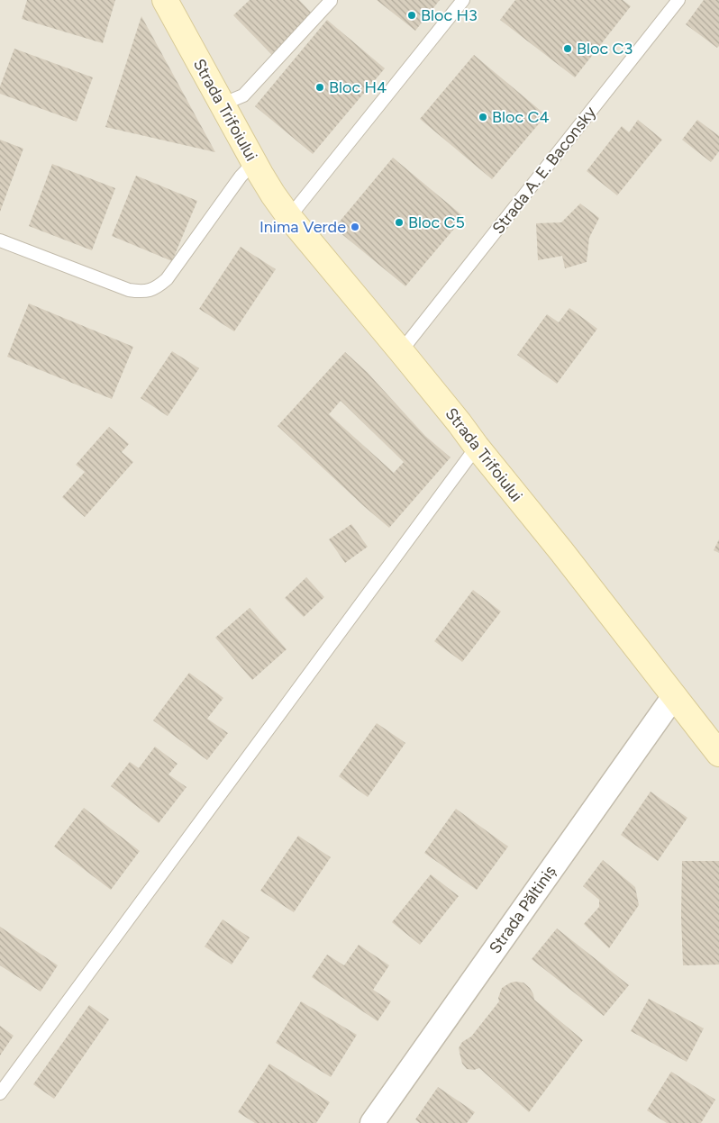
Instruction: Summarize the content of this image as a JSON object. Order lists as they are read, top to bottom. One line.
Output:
{"streets":{"street":["Strada Trifoiului","Strada Păltiniș"],"lane":["Strada A. E. Baconsky"]},"crossings":[["Strada Trifoiului","Strada A. E. Baconsky"],["Strada Trifoiului","Strada Păltiniș"]],"places":["Bloc H3","Bloc C3","Bloc H4","Bloc C4","Bloc C5","Inima Verde"]}
